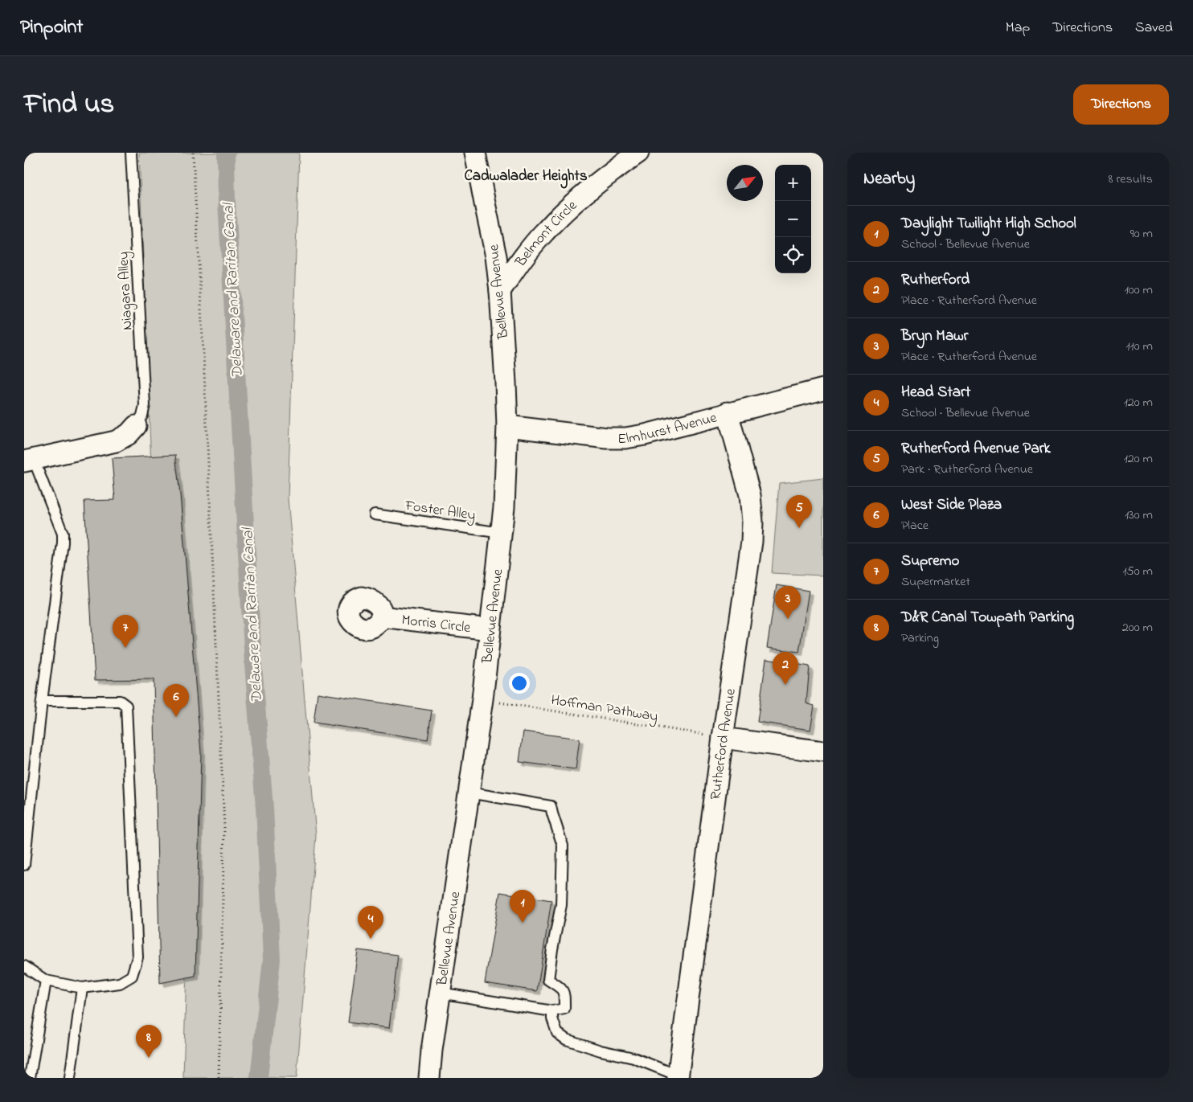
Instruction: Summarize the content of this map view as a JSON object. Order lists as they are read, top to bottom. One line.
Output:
{"streets":{"street":["Belmont Circle","Bellevue Avenue","Elmhurst Avenue","Morris Circle","Rutherford Avenue"],"lane":["Niagara Alley","Foster Alley"],"path":["Hoffman Pathway"]},"crossings":[["Belmont Circle","Bellevue Avenue"],["Bellevue Avenue","Elmhurst Avenue"],["Bellevue Avenue","Foster Alley"],["Bellevue Avenue","Morris Circle"],["Bellevue Avenue","Hoffman Pathway"],["Elmhurst Avenue","Rutherford Avenue"],["Hoffman Pathway","Rutherford Avenue"]],"districts":["Cadwalader Heights"],"water":["Delaware and Raritan Canal"],"north":"top right","page":{"header":"Pinpoint","nav":["Map","Directions","Saved"],"title":"Find us","buttons":"Directions","heading":["Nearby","8 results"],"map_buttons":["+","−"],"list":[{"mark":"1","name":"Daylight Twilight High School","note":"School · Bellevue Avenue","value":"90 m"},{"mark":"2","name":"Rutherford","note":"Place · Rutherford Avenue","value":"100 m"},{"mark":"3","name":"Bryn Mawr","note":"Place · Rutherford Avenue","value":"110 m"},{"mark":"4","name":"Head Start","note":"School · Bellevue Avenue","value":"120 m"},{"mark":"5","name":"Rutherford Avenue Park","note":"Park · Rutherford Avenue","value":"120 m"},{"mark":"6","name":"West Side Plaza","note":"Place","value":"130 m"},{"mark":"7","name":"Supremo","note":"Supermarket","value":"150 m"},{"mark":"8","name":"D&R Canal Towpath Parking","note":"Parking","value":"200 m"}],"pins":["5","3","7","2","6","1","4","8"]}}
